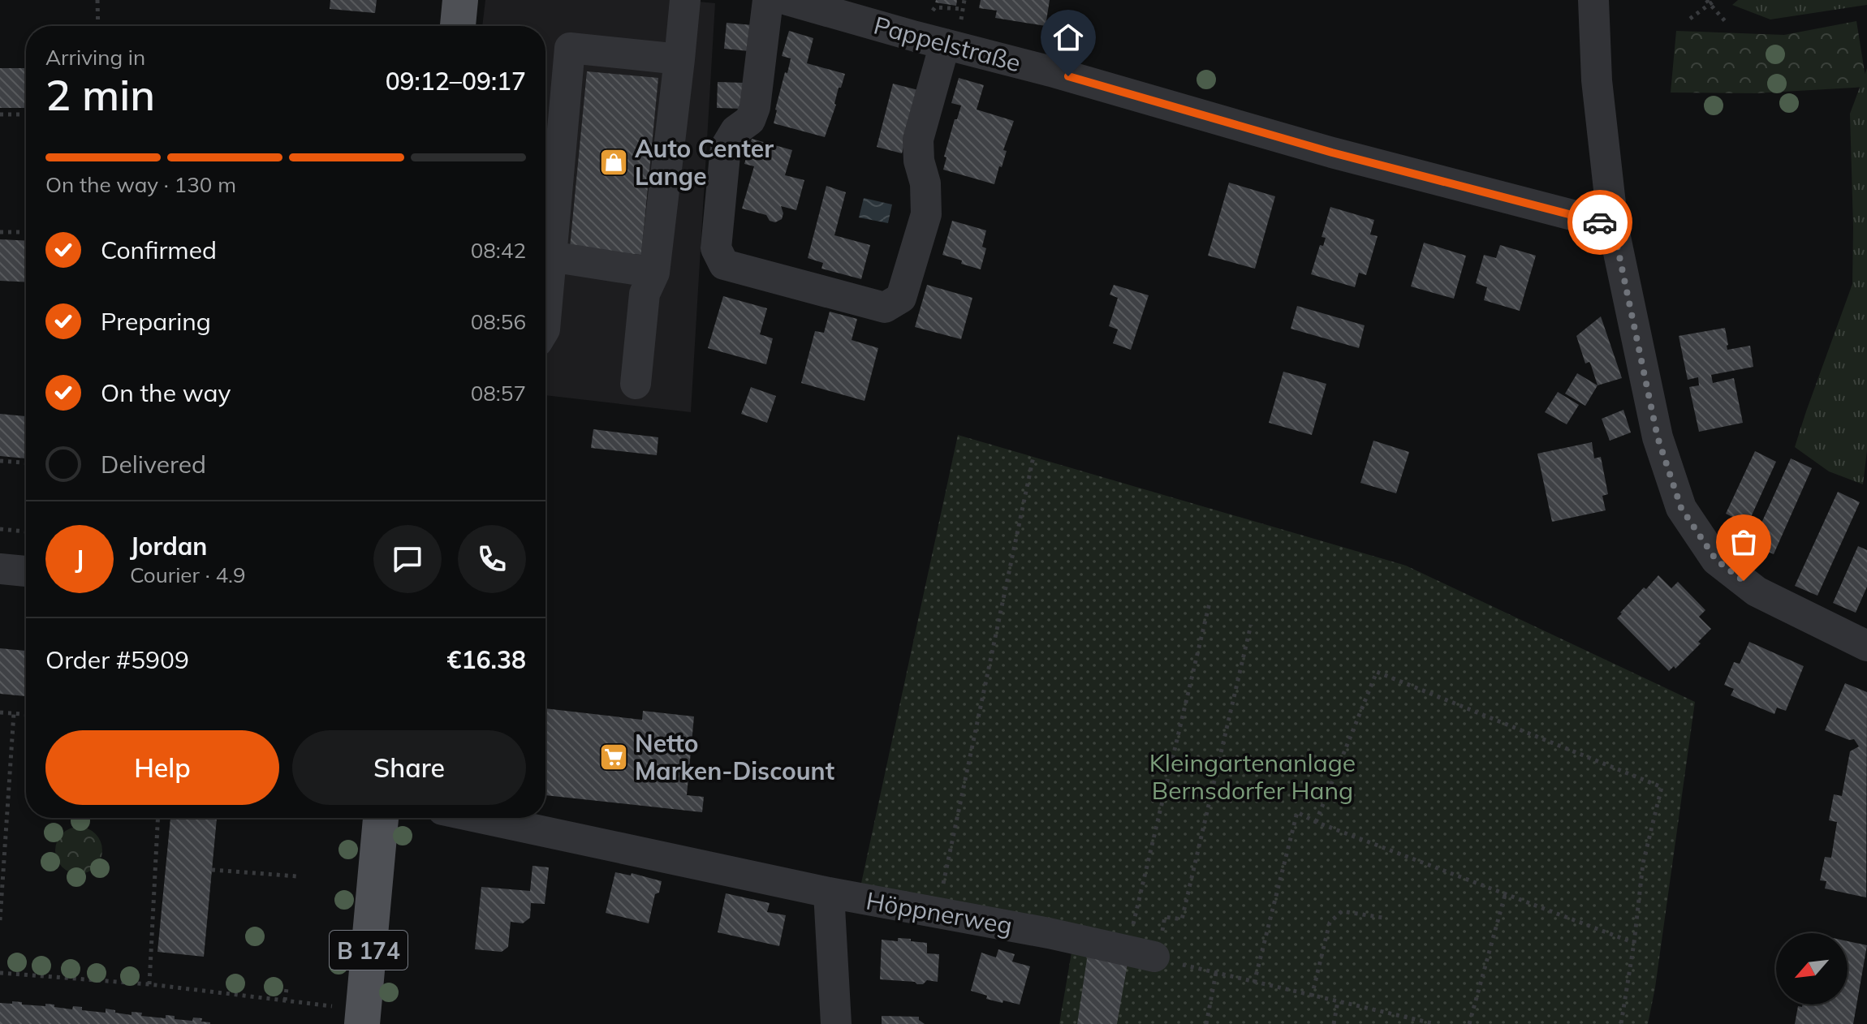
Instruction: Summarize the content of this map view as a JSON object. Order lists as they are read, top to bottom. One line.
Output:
{"streets":{"main road":["B 174"],"street":["Pappelstraße","Höppnerweg"]},"parks":["Kleingartenanlage Bernsdorfer Hang"],"places":{"shop":["Auto Center Lange"],"supermarket":["Netto Marken-Discount"]},"north":"bottom left","page":{"heading":["2 min","Arriving in","09:12–09:17"],"panel":["Jordan","Courier · 4.9","Order #5909","€16.38"],"bar":"On the way · 130 m","list":[["Confirmed","08:42"],["Preparing","08:56"],["On the way","08:57"],"Delivered"],"round":"J","buttons":["Help","Share"]}}
